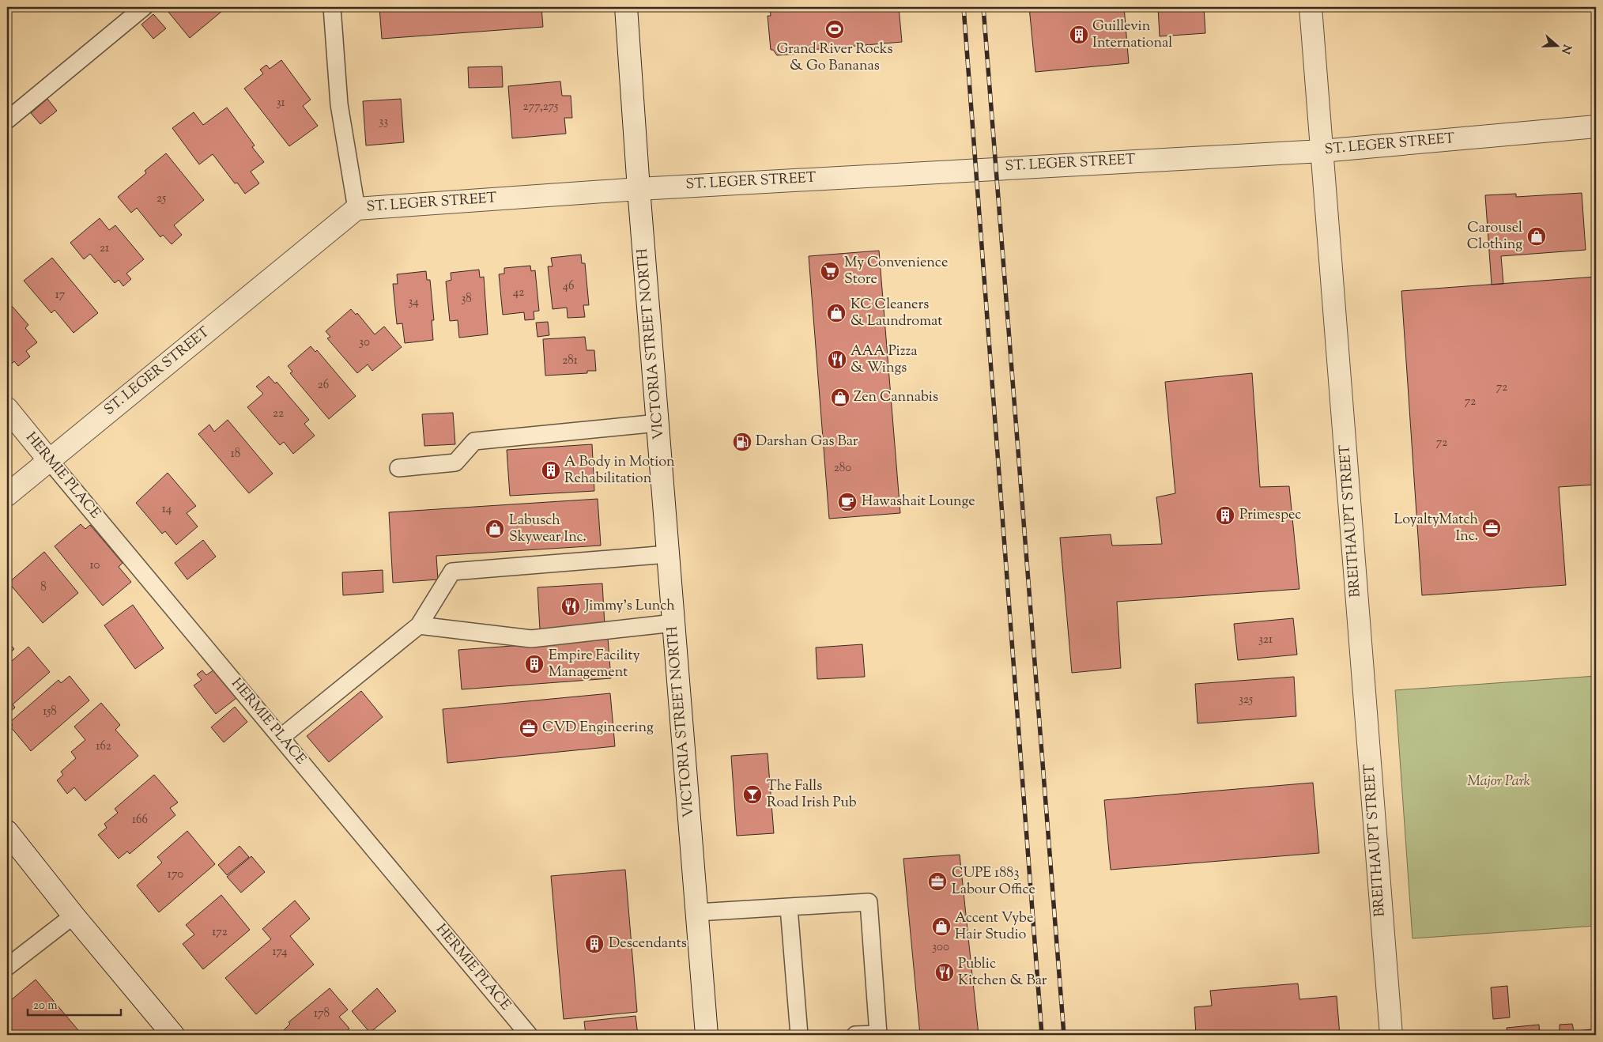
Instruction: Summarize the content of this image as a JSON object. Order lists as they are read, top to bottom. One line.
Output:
{"streets":{"street":["ST. LEGER STREET","VICTORIA STREET NORTH","HERMIE PLACE","BREITHAUPT STREET"]},"crossings":[["ST. LEGER STREET","VICTORIA STREET NORTH"],["ST. LEGER STREET","HERMIE PLACE"],["ST. LEGER STREET","BREITHAUPT STREET"]],"parks":["Major Park"],"places":{"sports":["Grand River Rocks & Go Bananas"],"building":["Guillevin International","A Body in Motion Rehabilitation","Primespec","Empire Facility Management","Descendants"],"shop":["Carousel Clothing","KC Cleaners & Laundromat","Zen Cannabis","Labusch Skywear Inc.","Accent Vybe Hair Studio"],"supermarket":["My Convenience Store"],"restaurant":["AAA Pizza & Wings","Jimmy's Lunch","Public Kitchen & Bar"],"fuel station":["Darshan Gas Bar"],"cafe":["Hawashait Lounge"],"office":["LoyaltyMatch Inc.","CVD Engineering","CUPE 1883 Labour Office"],"bar":["The Falls Road Irish Pub"]},"house_numbers":["31","277,275","33","25","21","46","42","17","38","34","30","281","26","72","72","22","72","18","280","14","10","8","321","325","158","162","166","170","172","300","174","178"],"scale_bar":"20 m","north":"right"}
